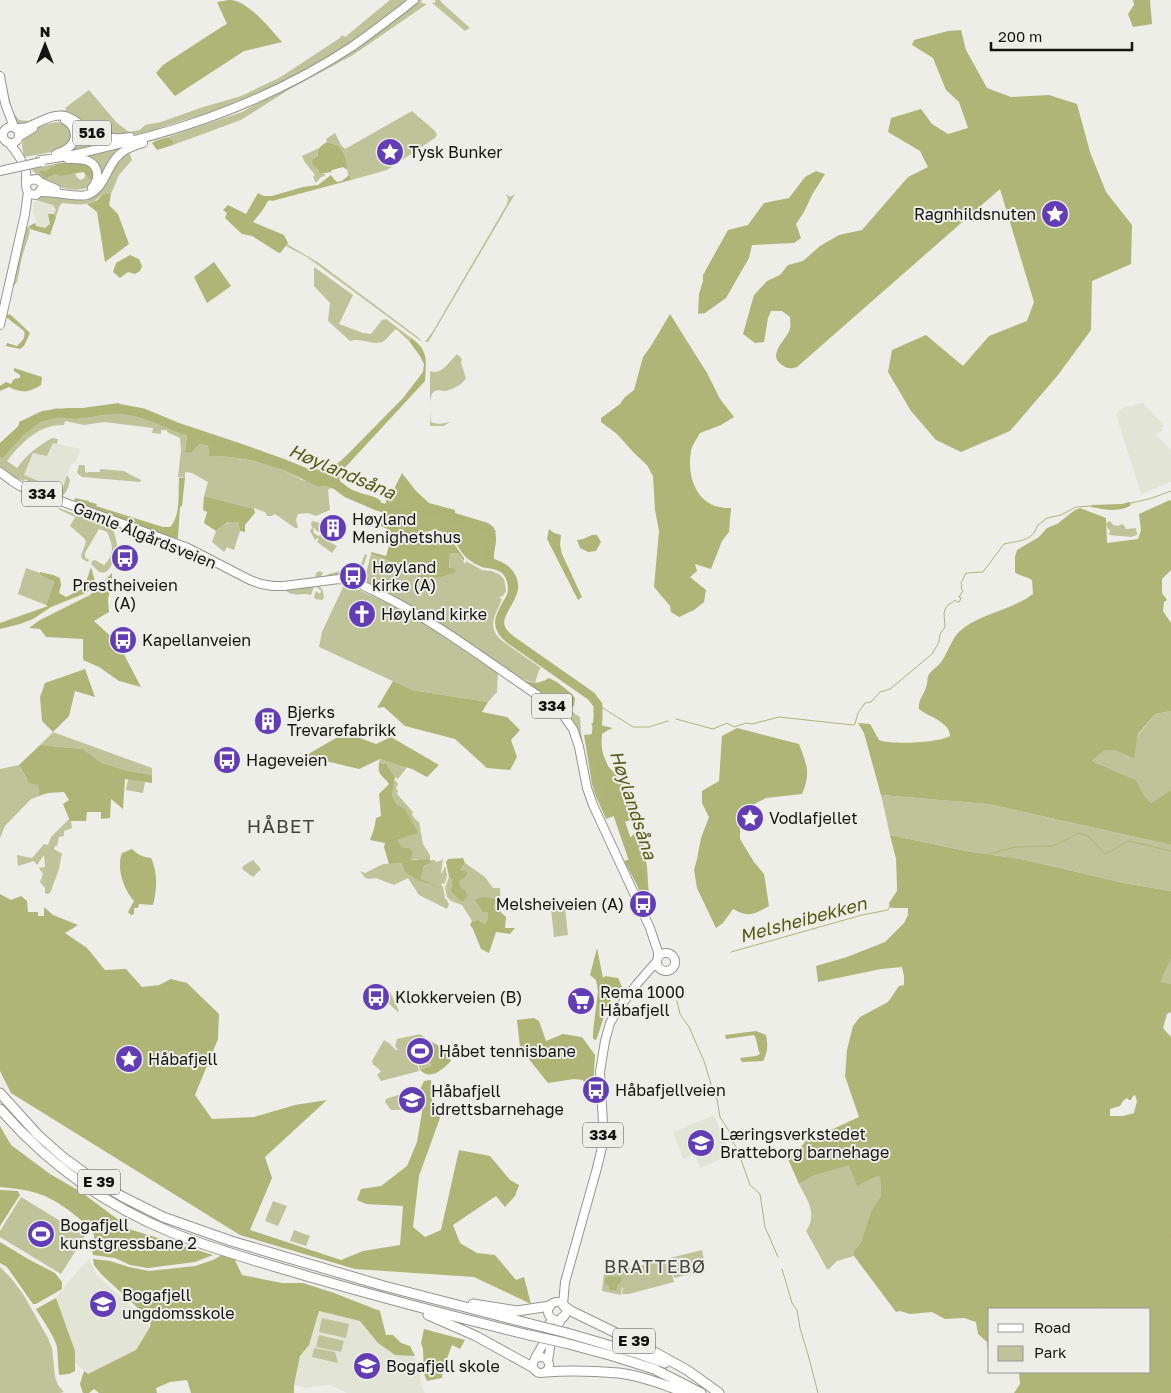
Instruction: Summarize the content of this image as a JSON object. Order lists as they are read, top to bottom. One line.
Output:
{"streets":{"highway":["E 39"],"main road":["516","334","Gamle Ålgårdsveien"]},"crossings":[["334","Gamle Ålgårdsveien"],["334","E 39"]],"districts":["HÅBET","BRATTEBØ"],"water":["Høylandsåna","Melsheibekken"],"places":{"place":["Tysk Bunker","Ragnhildsnuten","Vodlafjellet","Håbafjell"],"building":["Høyland Menighetshus","Bjerks Trevarefabrikk"],"bus stop":["Prestheiveien (A)","Høyland kirke (A)","Kapellanveien","Hageveien","Melsheiveien (A)","Klokkerveien (B)","Håbafjellveien"],"church":["Høyland kirke"],"supermarket":["Rema 1000 Håbafjell"],"sports":["Håbet tennisbane","Bogafjell kunstgressbane 2"],"school or university":["Håbafjell idrettsbarnehage","Læringsverkstedet Bratteborg barnehage","Bogafjell ungdomsskole","Bogafjell skole"]},"legend":["Road","Park"],"scale_bar":"200 m","north":"top"}
